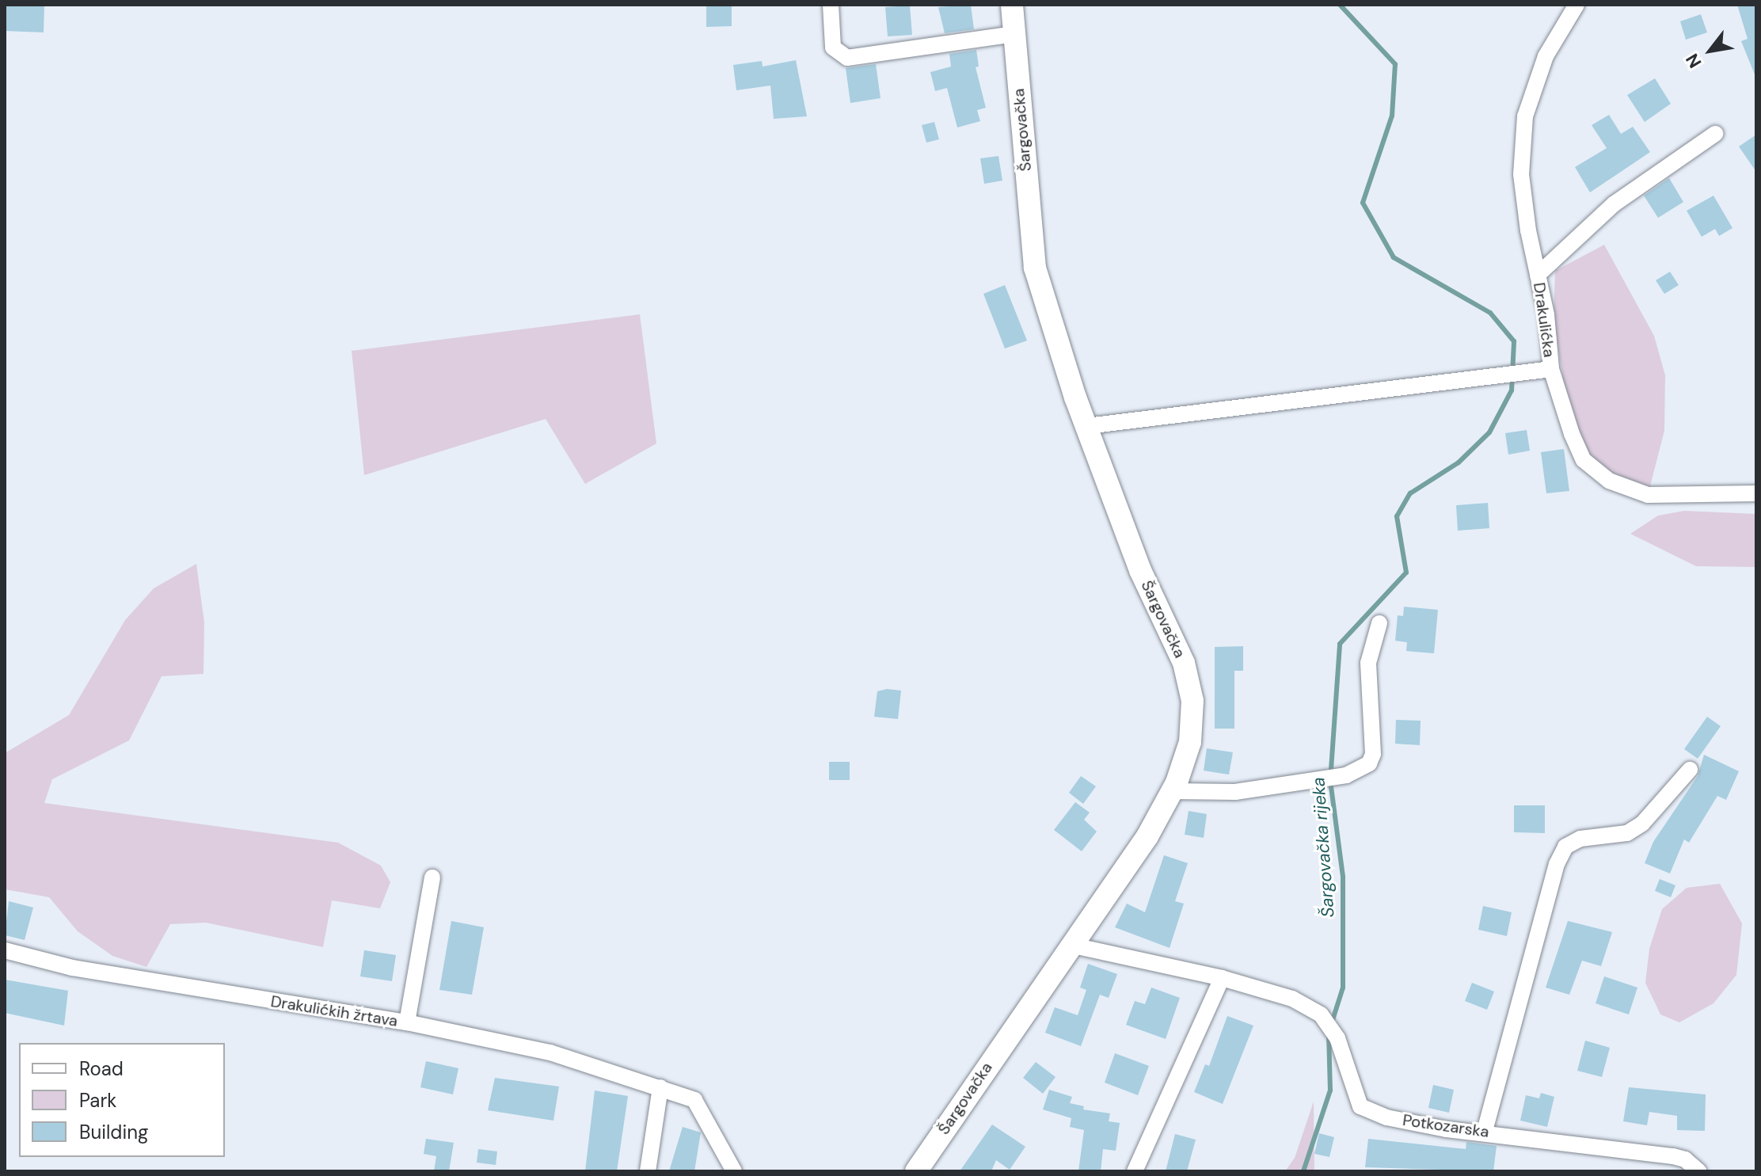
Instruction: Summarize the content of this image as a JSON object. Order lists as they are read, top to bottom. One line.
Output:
{"streets":{"street":["Šargovačka","Drakulićka","Drakulićkih žrtava","Potkozarska"]},"crossings":[["Šargovačka","Potkozarska"]],"water":["Šargovačka rijeka"],"legend":["Road","Park","Building"],"north":"bottom left"}
